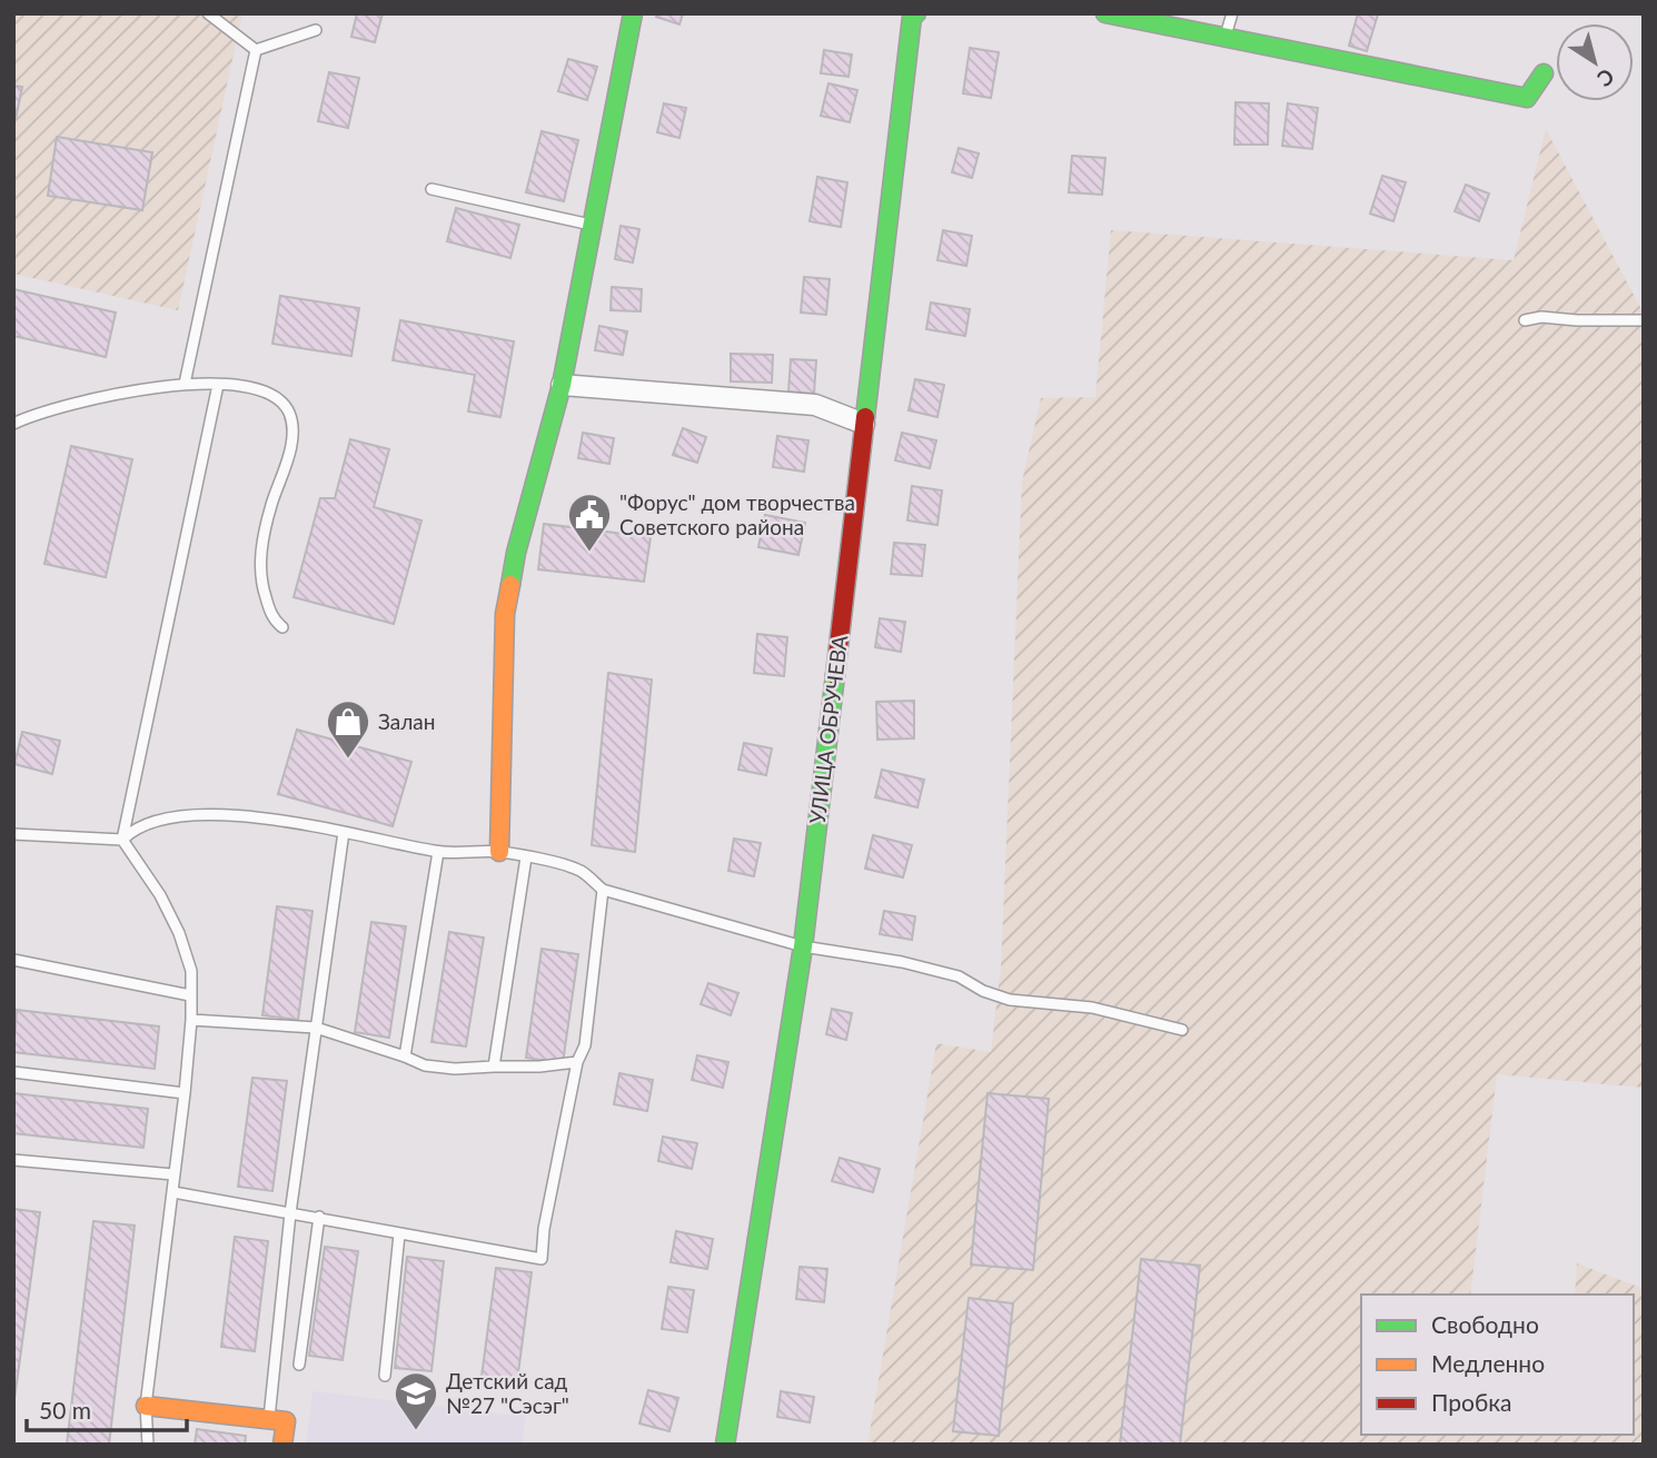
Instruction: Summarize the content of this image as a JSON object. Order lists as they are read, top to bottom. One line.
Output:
{"streets":{"street":["УЛИЦА ОБРУЧЕВА"]},"places":{"public building":["\"Форус\" дом творчества Советского района"],"shop":["Залан"],"school or university":["Детский сад №27 \"Сэсэг\""]},"legend":["Свободно","Медленно","Пробка"],"scale_bar":"50 m","north":"bottom right"}
